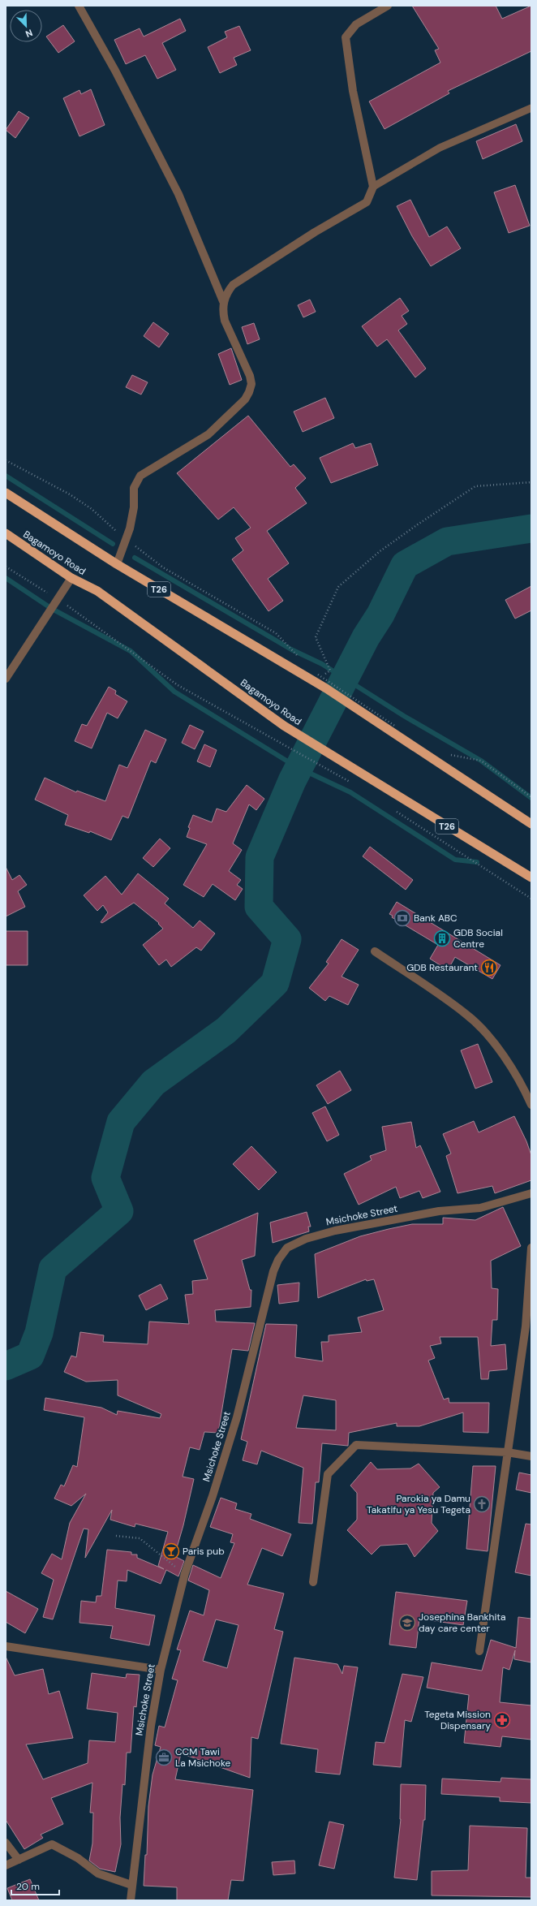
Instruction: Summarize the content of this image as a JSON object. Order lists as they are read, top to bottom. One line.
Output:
{"streets":{"highway":["Bagamoyo Road","T26"],"street":["Msichoke Street"]},"places":{"bank":["Bank ABC"],"building":["GDB Social Centre"],"restaurant":["GDB Restaurant"],"church":["Parokia ya Damu Takatifu ya Yesu Tegeta"],"bar":["Paris pub"],"school or university":["Josephina Bankhita day care center"],"pharmacy":["Tegeta Mission Dispensary"],"office":["CCM Tawi La Msichoke"]},"scale_bar":"20 m","north":"bottom right"}
